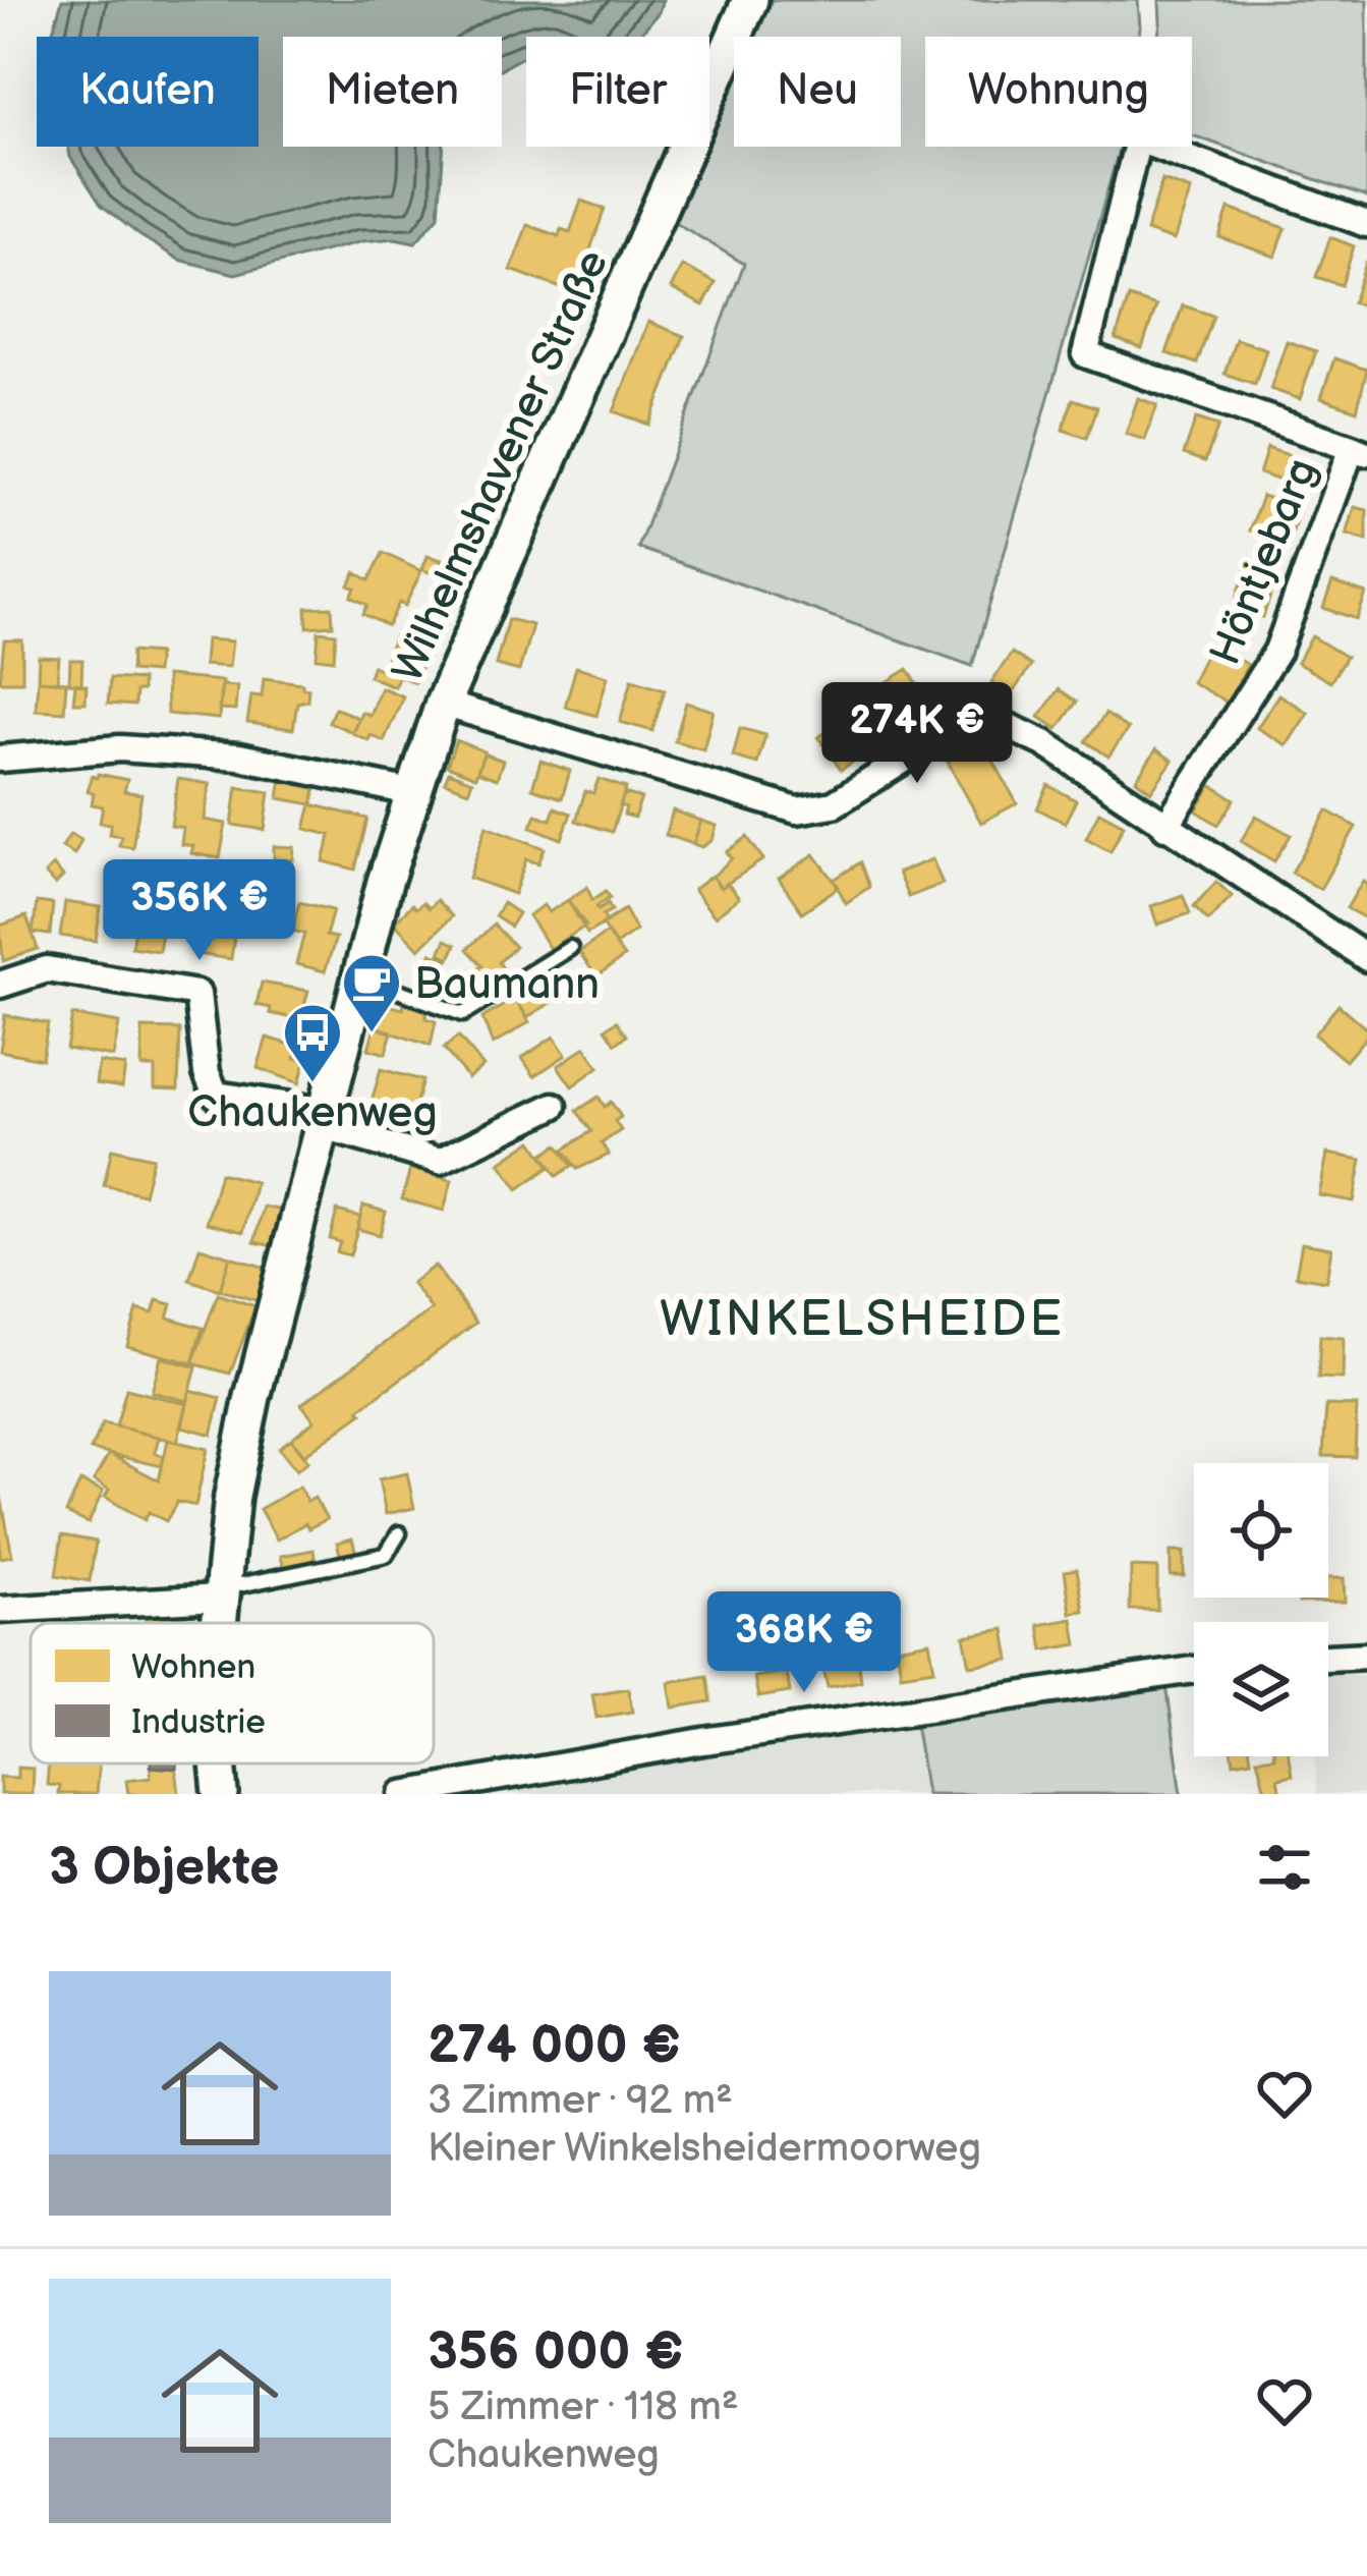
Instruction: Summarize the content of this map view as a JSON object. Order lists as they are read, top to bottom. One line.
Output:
{"streets":{"street":["Wilhelmshavener Straße","Höntjebarg"]},"districts":["WINKELSHEIDE"],"places":{"cafe":["Baumann"],"bus stop":["Chaukenweg"]},"legend":["Wohnen","Industrie"],"page":{"chip":["Kaufen","Mieten","Filter","Neu","Wohnung"],"price":["274K €","356K €","368K €"],"heading":"3 Objekte","list":[{"name":"274 000 €","note":"3 Zimmer · 92 m² · Kleiner Winkelsheidermoorweg"},{"name":"356 000 €","note":"5 Zimmer · 118 m² · Chaukenweg"}]}}
